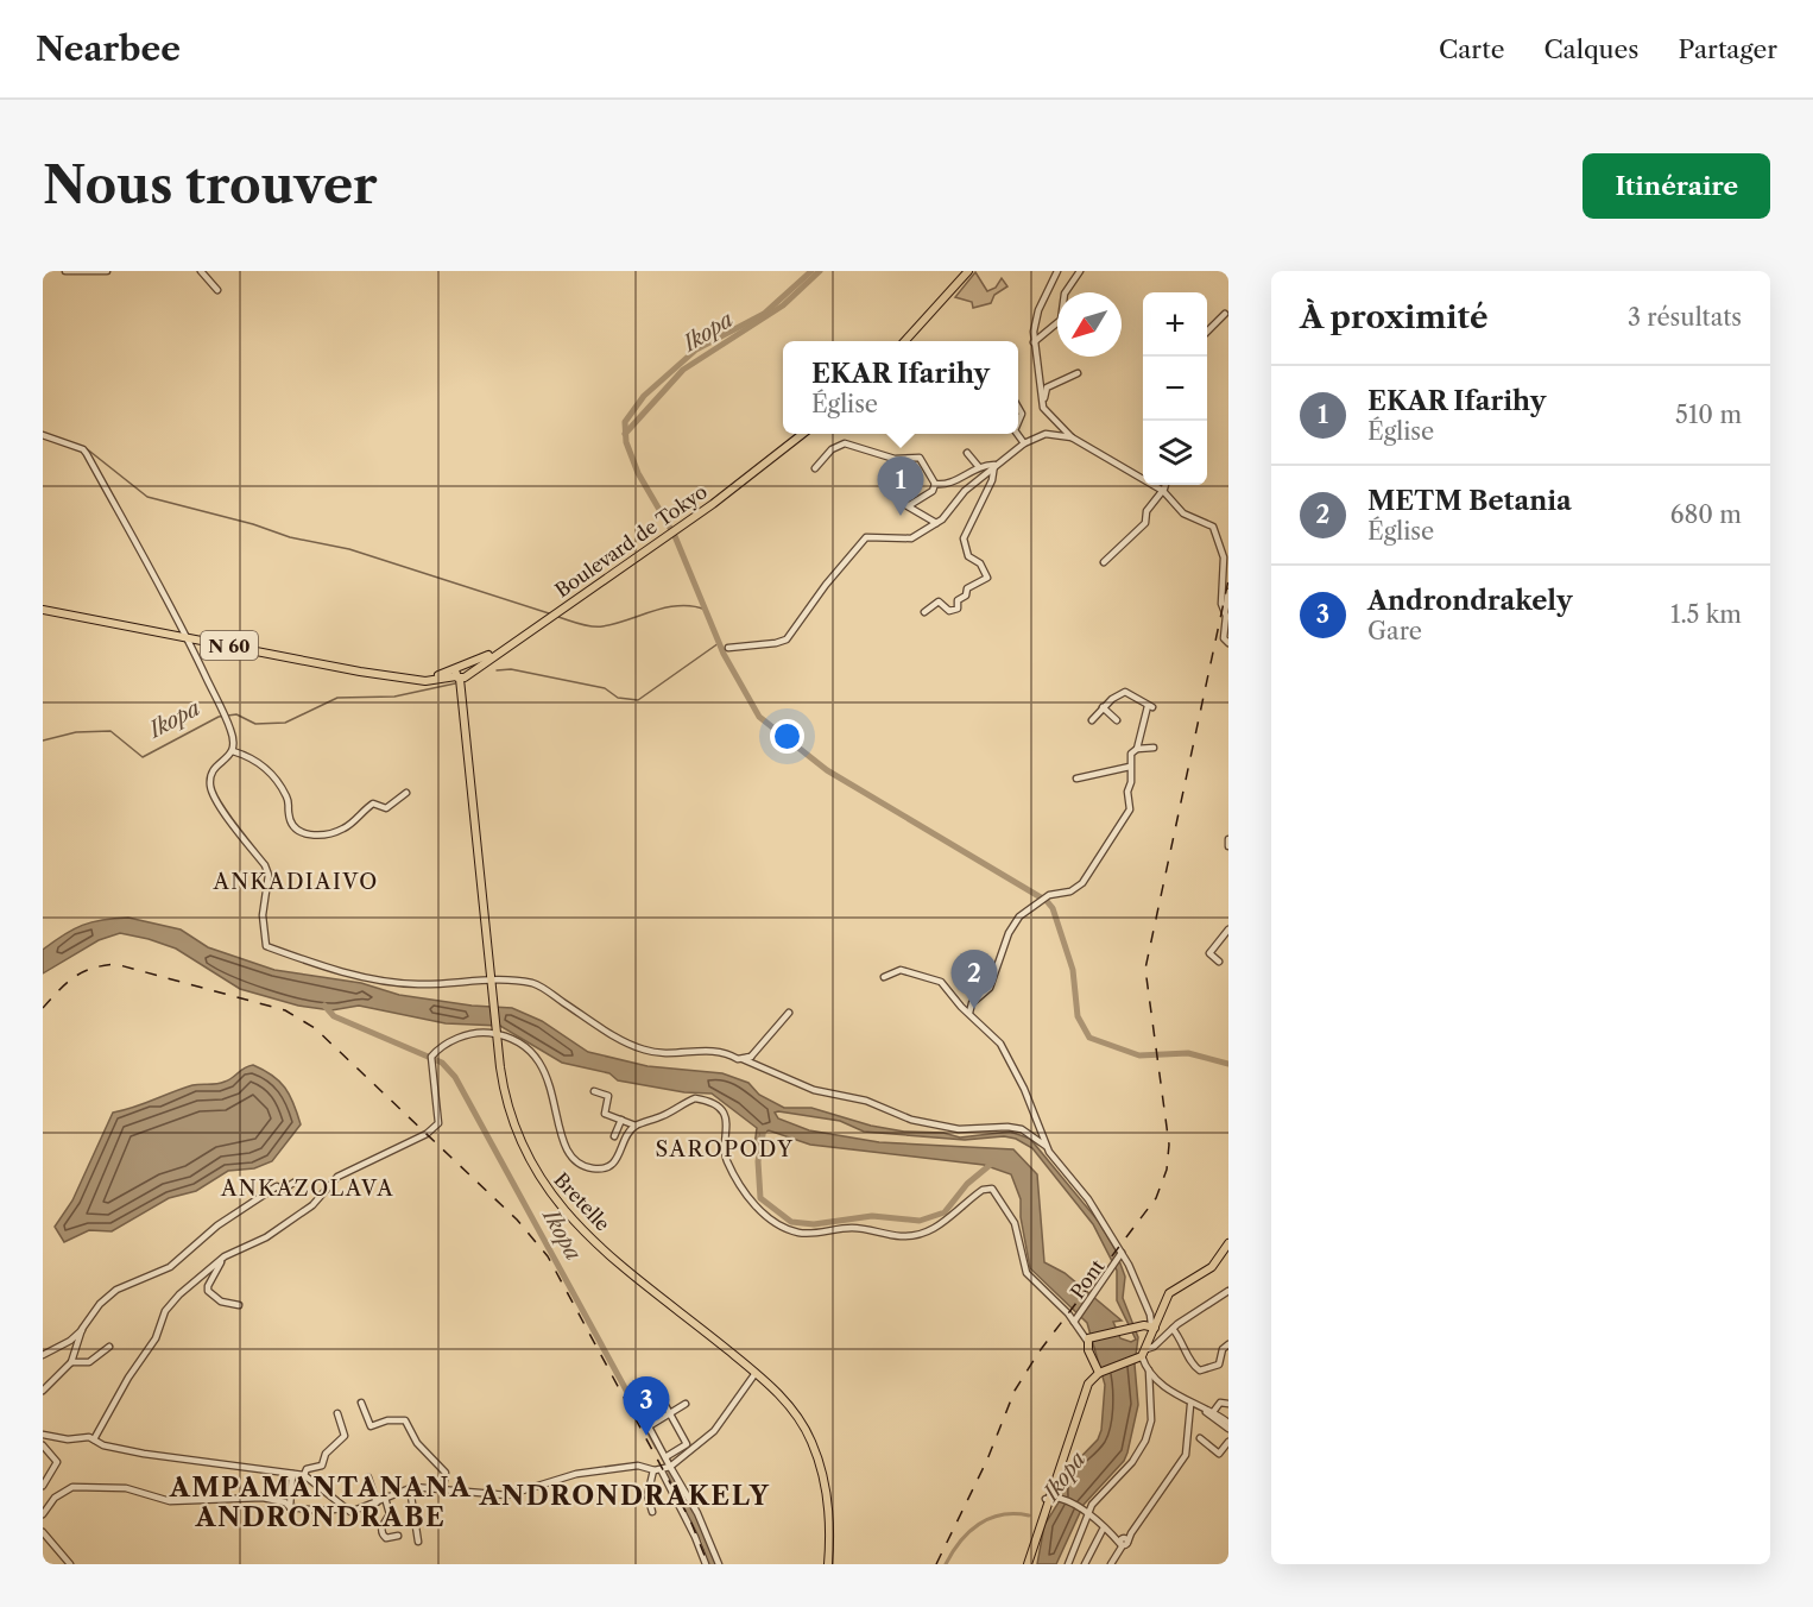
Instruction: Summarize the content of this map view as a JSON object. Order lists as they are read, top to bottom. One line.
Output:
{"streets":{"main road":["Boulevard de Tokyo","N 60","Bretelle"],"street":["Pont"]},"crossings":[["Boulevard de Tokyo","N 60"],["Boulevard de Tokyo","Bretelle"],["N 60","Bretelle"]],"districts":["ANKADIAIVO","SAROPODY","ANKAZOLAVA","AMPAMANTANANA ANDRONDRABE","ANDRONDRAKELY"],"water":["Ikopa"],"north":"bottom left","page":{"header":"Nearbee","nav":["Carte","Calques","Partager"],"buttons":"Itinéraire","title":"Nous trouver","heading":["À proximité","3 résultats"],"map_buttons":["+","−"],"popup":["EKAR Ifarihy","Église"],"list":[{"mark":"1","name":"EKAR Ifarihy","note":"Église","value":"510 m"},{"mark":"2","name":"METM Betania","note":"Église","value":"680 m"},{"mark":"3","name":"Androndrakely","note":"Gare","value":"1.5 km"}],"pins":["1","2","3"]}}
